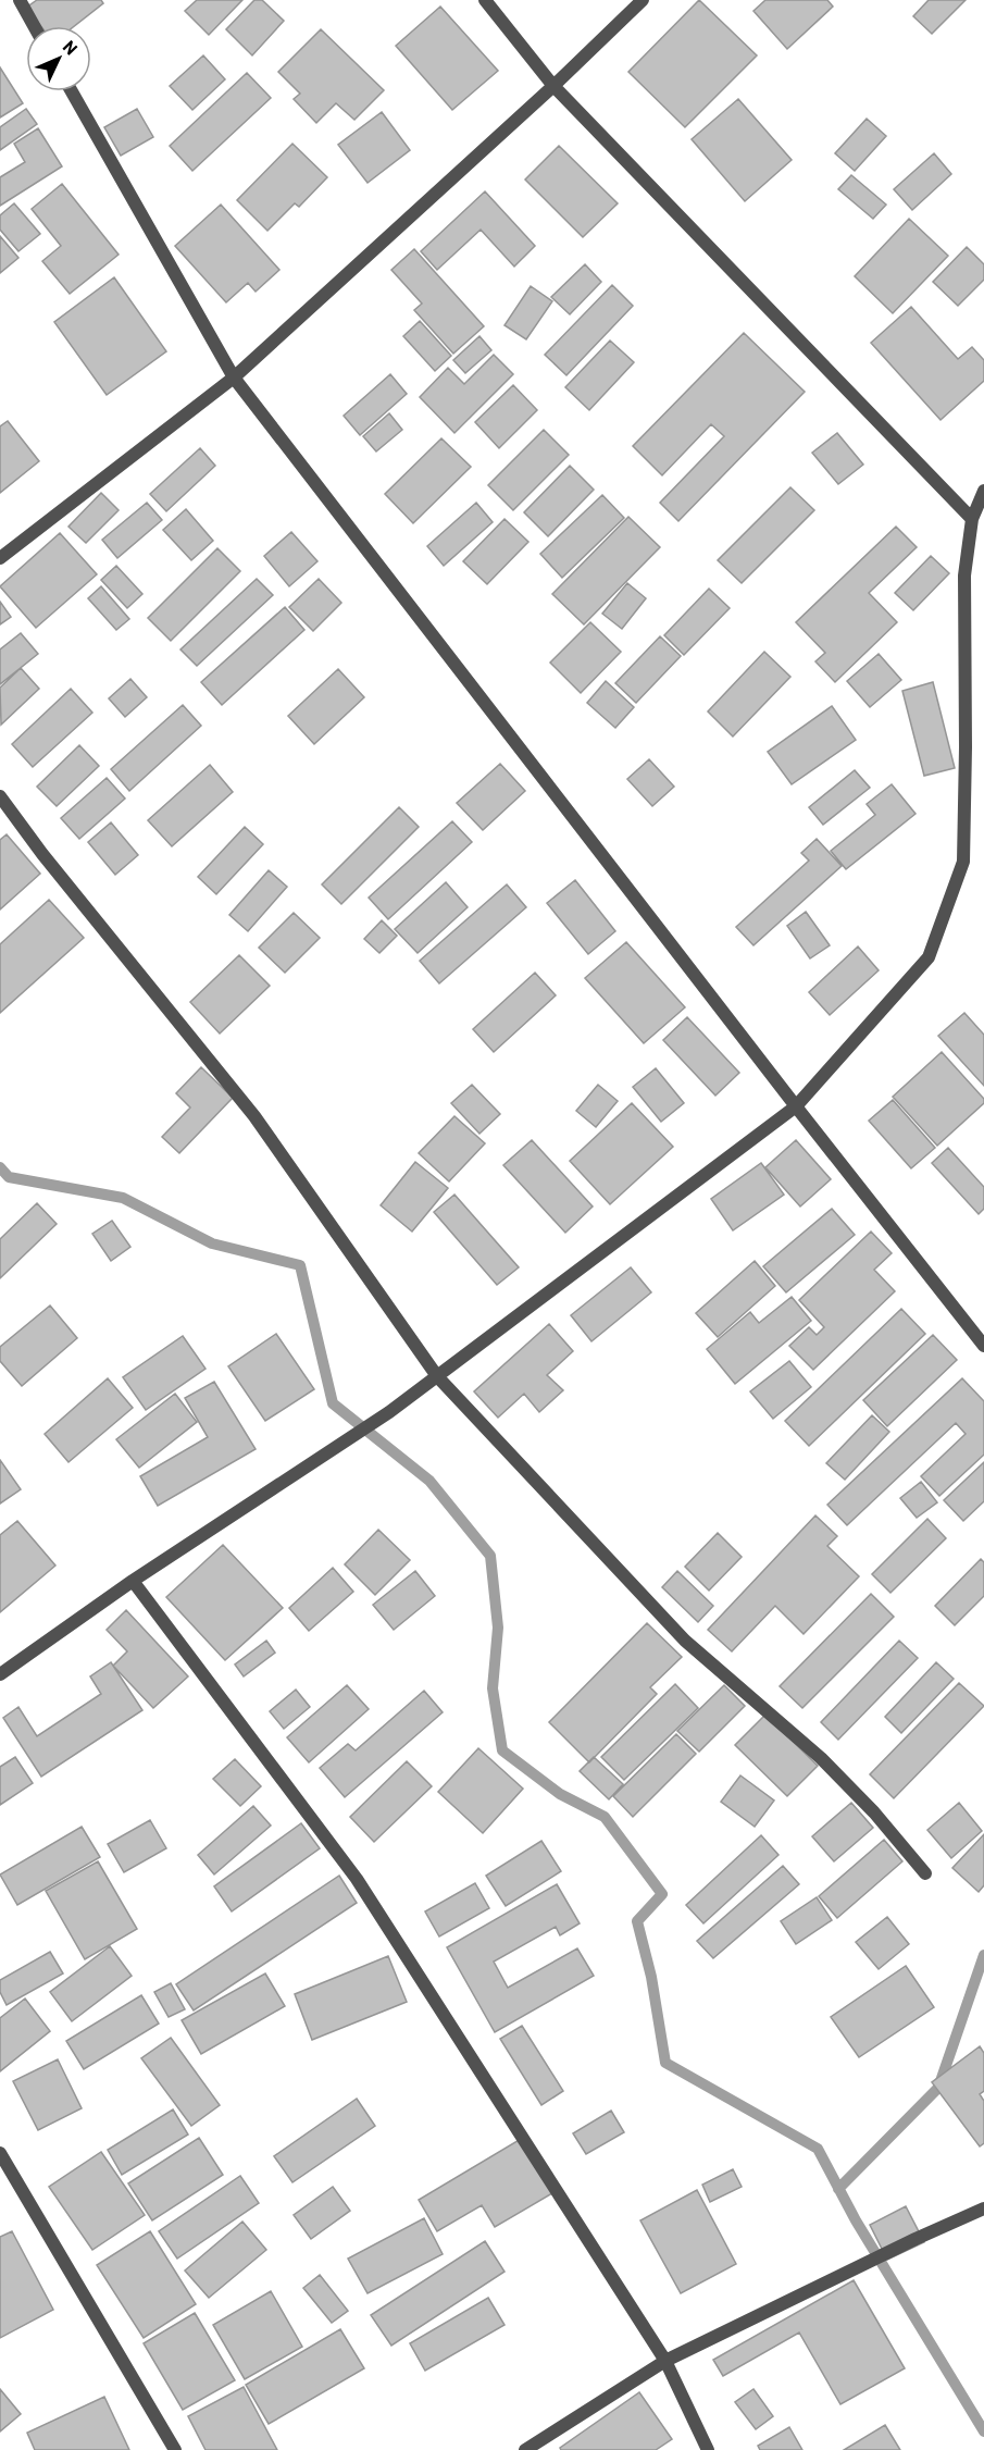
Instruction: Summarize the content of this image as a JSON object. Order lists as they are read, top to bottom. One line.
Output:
{"north":"top right"}
